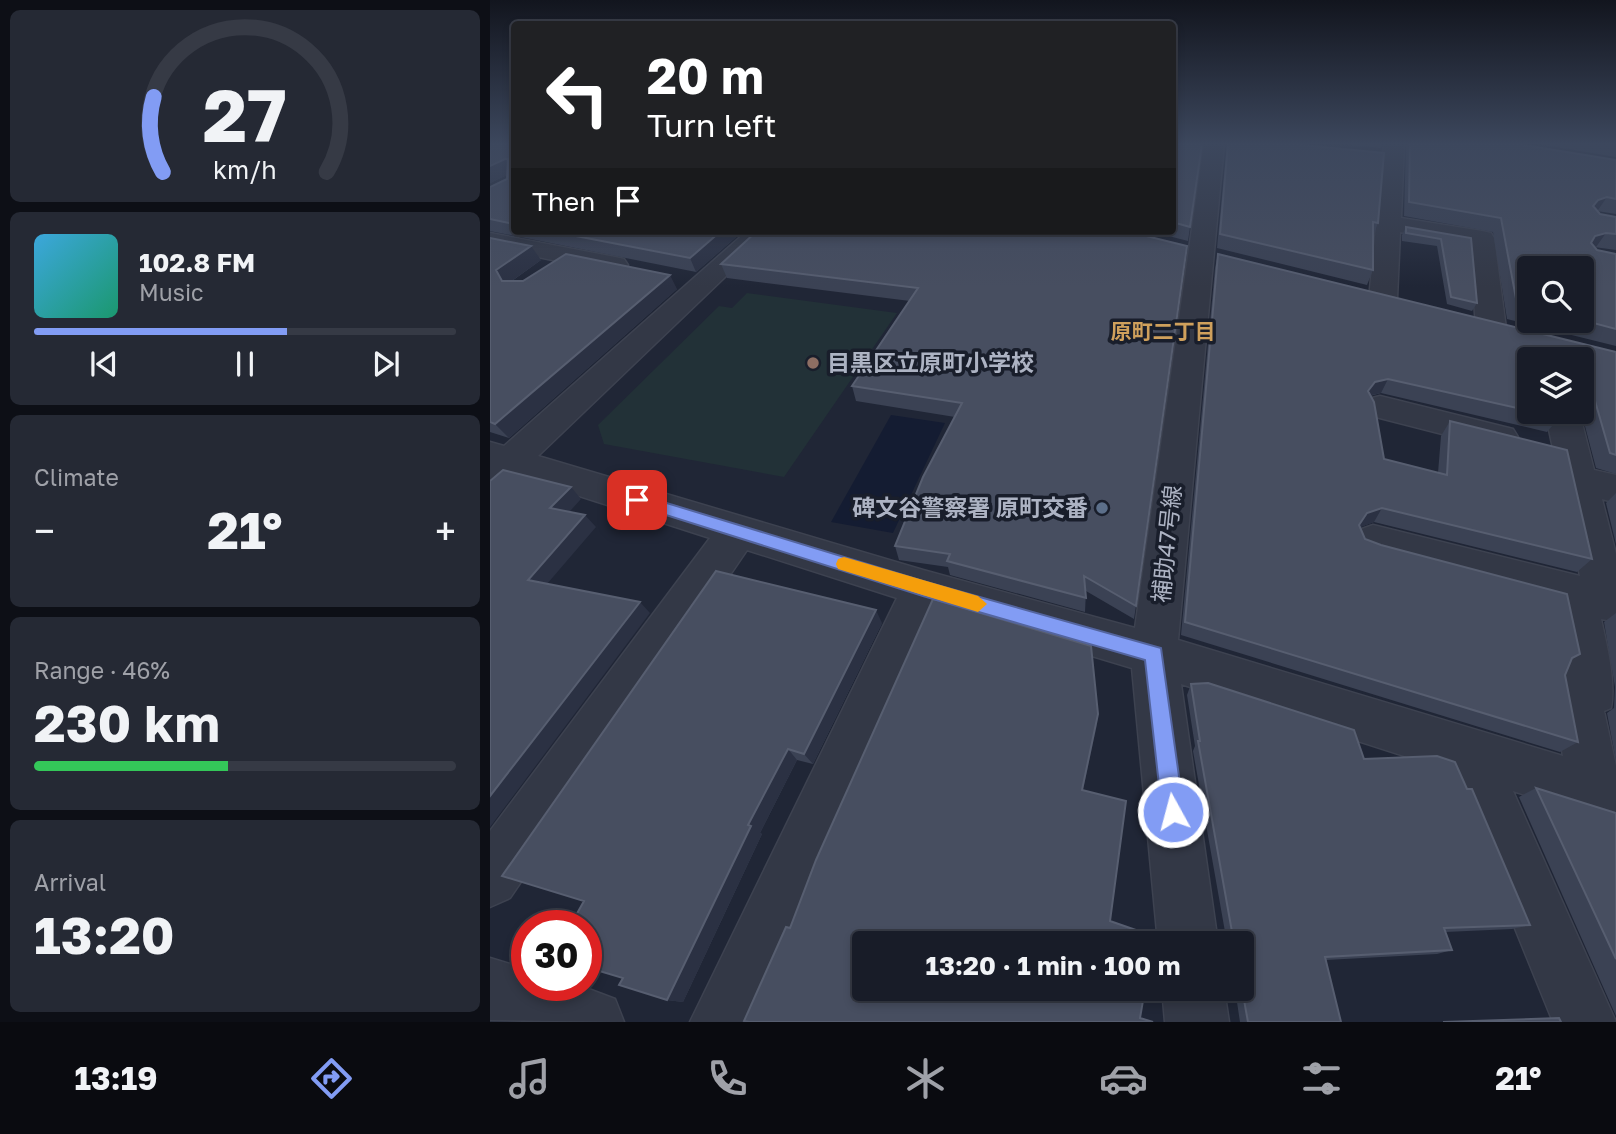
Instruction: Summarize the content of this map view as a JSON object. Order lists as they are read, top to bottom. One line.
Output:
{"streets":{"street":["補助47号線"]},"districts":["原町二丁目"],"places":["目黒区立原町小学校","碑文谷警察署 原町交番"],"page":{"turn":["20 m","Turn left"],"then":"Then","song":["102.8 FM","Music"],"tile":["Climate",["Range · 46%","230 km"],["Arrival","13:20"]],"heat":["−","21°","+"],"limit":"30","trip":"13:20 · 1 min · 100 m","tabs":["13:19","21°"],"gauge":["27","km/h"]}}
